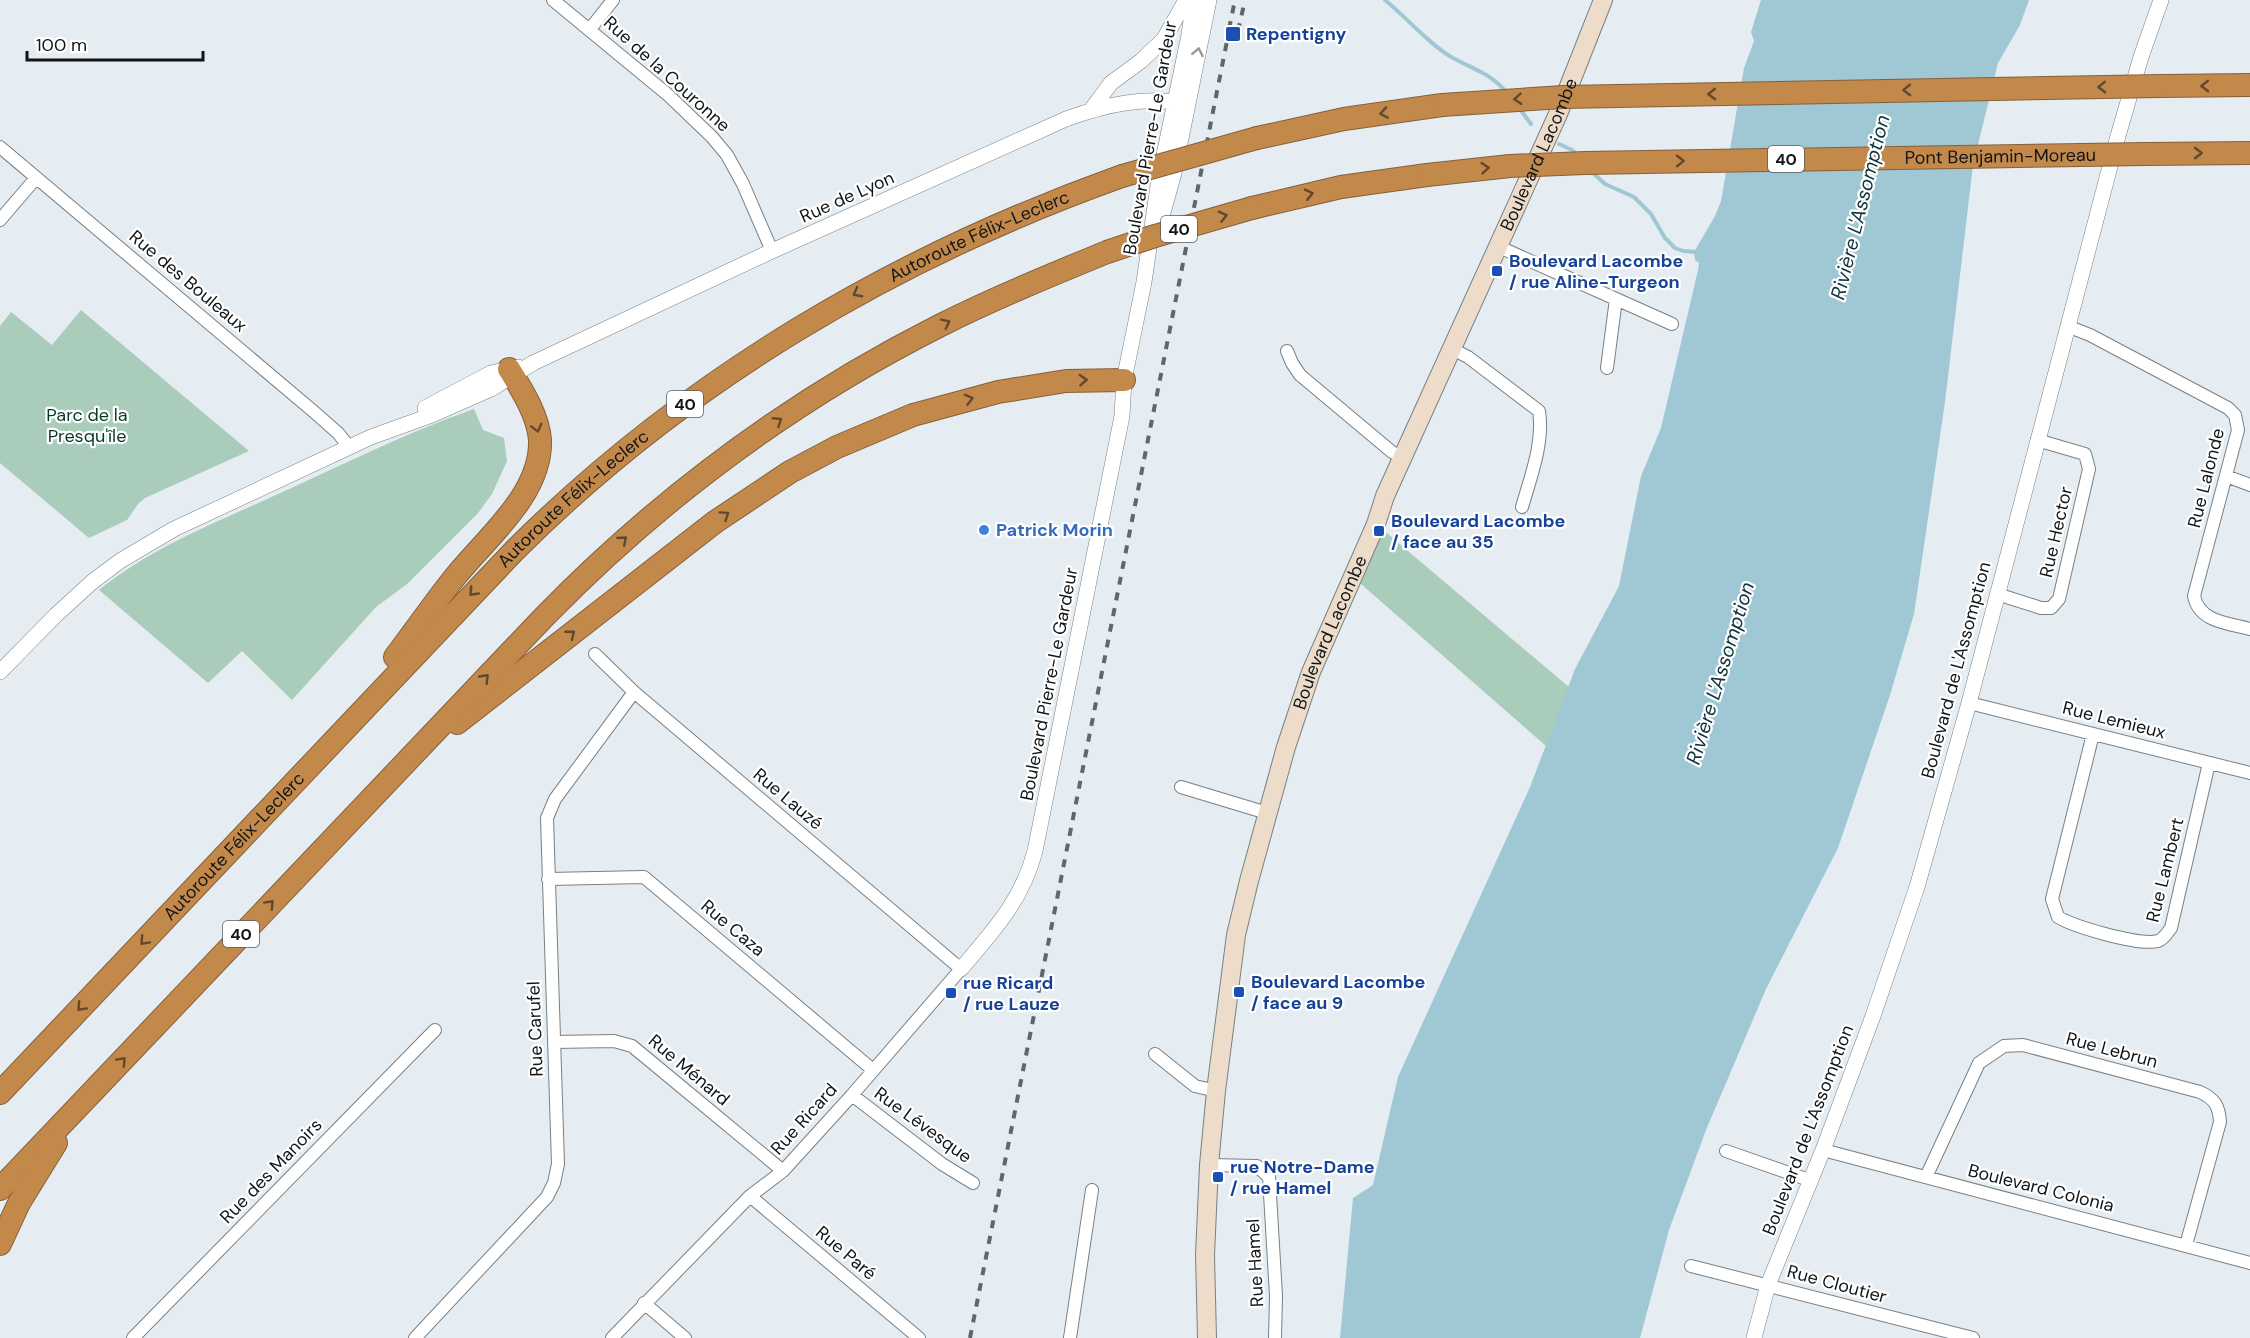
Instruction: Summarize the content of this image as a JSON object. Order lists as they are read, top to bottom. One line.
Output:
{"streets":{"highway":["Pont Benjamin-Moreau","40","Autoroute Félix-Leclerc"],"main road":["Boulevard Lacombe"],"street":["Rue de la Couronne","Boulevard Pierre-Le Gardeur","Rue de Lyon","Rue des Bouleaux","Rue Lalonde","Rue Hector","Boulevard de L'Assomption","Rue Lemieux","Rue Lauzé","Rue Lambert","Rue Caza","Rue Carufel","Rue Lebrun","Rue Ménard","Rue Ricard","Rue Lévesque","Rue des Manoirs","Boulevard Colonia","Rue Paré","Rue Hamel","Rue Cloutier"]},"crossings":[["Rue de la Couronne","Rue de Lyon"],["Boulevard Pierre-Le Gardeur","Rue de Lyon"],["Boulevard Pierre-Le Gardeur","Rue Ricard"],["Boulevard Lacombe","Rue Hamel"],["Pont Benjamin-Moreau","40"],["Rue de Lyon","Rue des Bouleaux"],["Rue Lalonde","Boulevard de L'Assomption"],["Rue Hector","Boulevard de L'Assomption"],["Boulevard de L'Assomption","Rue Lemieux"],["Boulevard de L'Assomption","Boulevard Colonia"],["Boulevard de L'Assomption","Rue Cloutier"],["Rue Lemieux","Rue Lambert"],["Rue Lauzé","Rue Carufel"],["Rue Lauzé","Rue Ricard"],["Rue Caza","Rue Carufel"],["Rue Caza","Rue Ricard"],["Rue Carufel","Rue Ménard"],["Rue Lebrun","Boulevard Colonia"],["Rue Ménard","Rue Ricard"],["Rue Ricard","Rue Lévesque"],["Rue Ricard","Rue Paré"]],"water":["Rivière L'Assomption"],"parks":["Parc de la Presqu'île"],"places":{"transit":["Repentigny","Boulevard Lacombe / rue Aline-Turgeon","Boulevard Lacombe / face au 35","Boulevard Lacombe / face au 9","rue Ricard / rue Lauze","rue Notre-Dame / rue Hamel"],"other":["Patrick Morin"]},"scale_bar":"100 m"}
